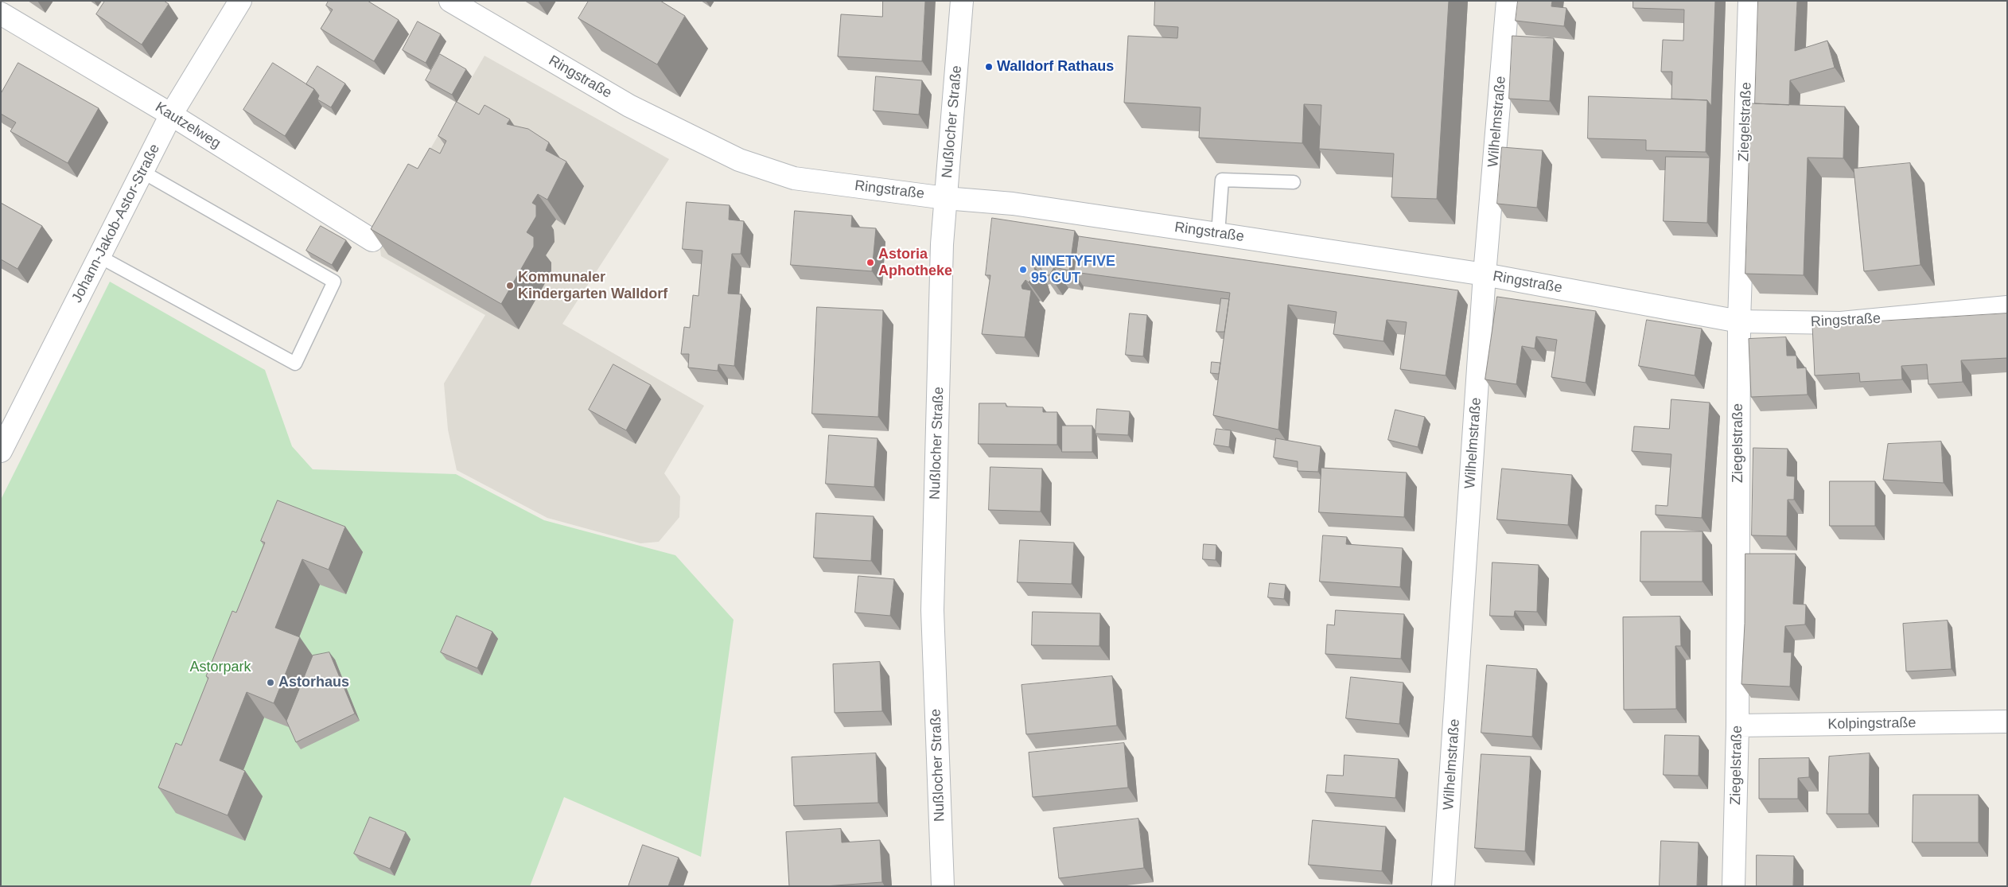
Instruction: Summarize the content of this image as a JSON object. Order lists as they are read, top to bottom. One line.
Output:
{"streets":{"street":["Ringstraße","Nußlocher Straße","Wilhelmstraße","Ziegelstraße","Kautzelweg","Johann-Jakob-Astor-Straße","Kolpingstraße"]},"crossings":[["Ringstraße","Nußlocher Straße"],["Ringstraße","Wilhelmstraße"],["Ringstraße","Ziegelstraße"],["Ziegelstraße","Kolpingstraße"],["Kautzelweg","Johann-Jakob-Astor-Straße"]],"parks":["Astorpark"],"places":["Walldorf Rathaus","Astoria Aphotheke","NINETYFIVE 95 CUT","Kommunaler Kindergarten Walldorf","Astorhaus"]}
